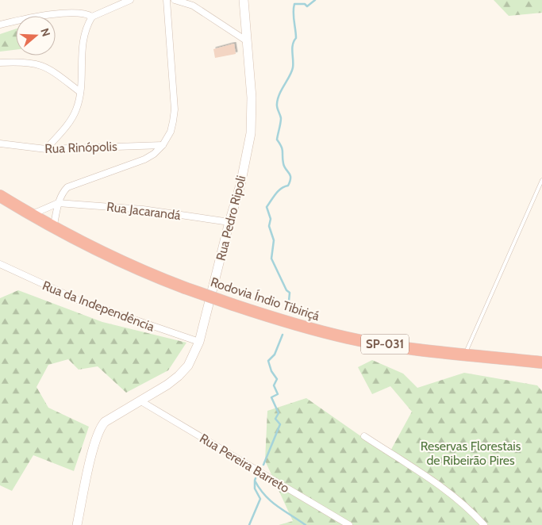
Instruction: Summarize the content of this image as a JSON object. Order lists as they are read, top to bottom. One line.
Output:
{"streets":{"highway":["Rodovia Índio Tibiriçá","SP-031"],"street":["Rua Rinópolis","Rua Jacarandá","Rua Pedro Ripoli","Rua da Independência","Rua Pereira Barreto"]},"crossings":[["Rua Jacarandá","Rua Pedro Ripoli"],["Rua Pedro Ripoli","Rua da Independência"],["Rua Pedro Ripoli","Rua Pereira Barreto"]],"parks":["Reservas Florestais de Ribeirão Pires"],"north":"right"}
